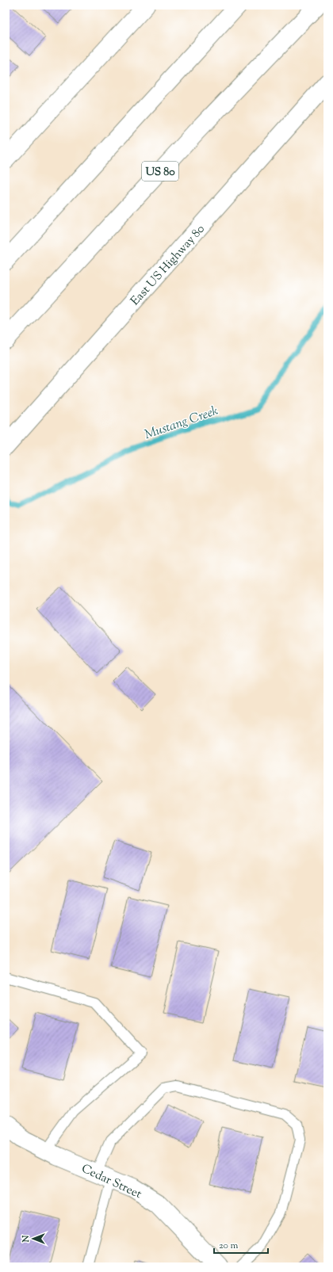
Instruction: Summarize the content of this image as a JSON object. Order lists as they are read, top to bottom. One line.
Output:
{"streets":{"main road":["US 80","East US Highway 80","Cedar Street"]},"water":["Mustang Creek"],"scale_bar":"20 m","north":"left"}
